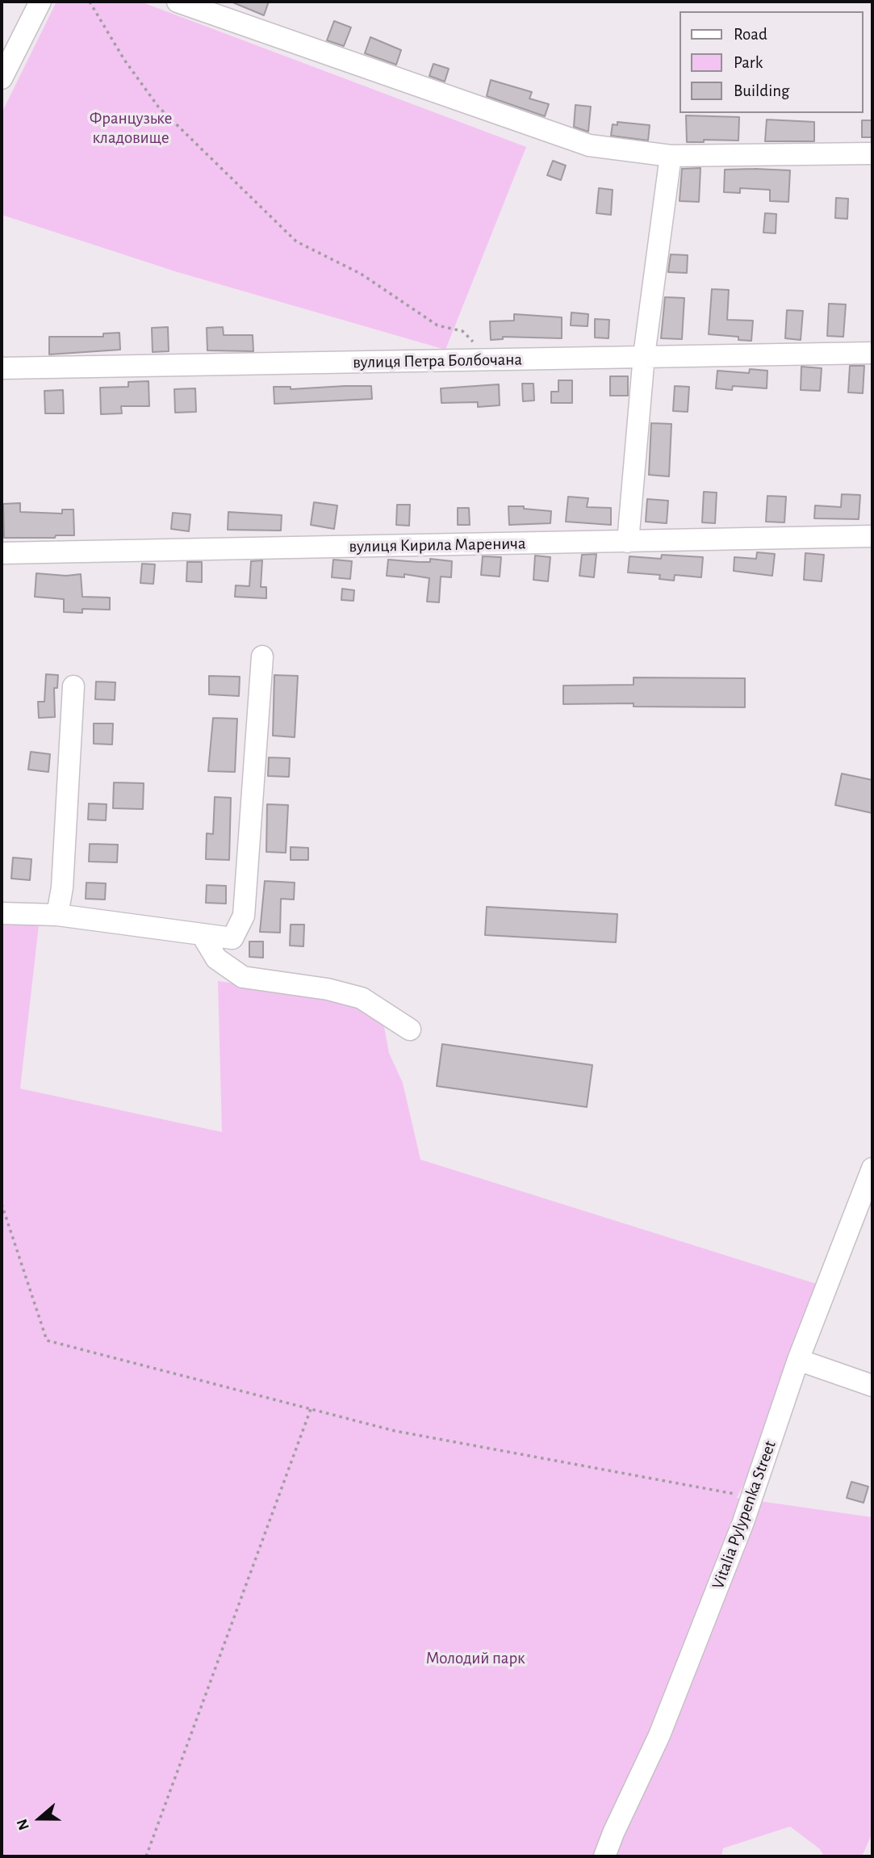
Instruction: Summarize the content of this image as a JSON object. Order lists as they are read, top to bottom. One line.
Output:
{"streets":{"street":["вулиця Петра Болбочана","вулиця Кирила Маренича","Vitalia Pylypenka Street"]},"parks":["Французьке кладовище","Молодий парк"],"legend":["Road","Park","Building"],"north":"left"}
